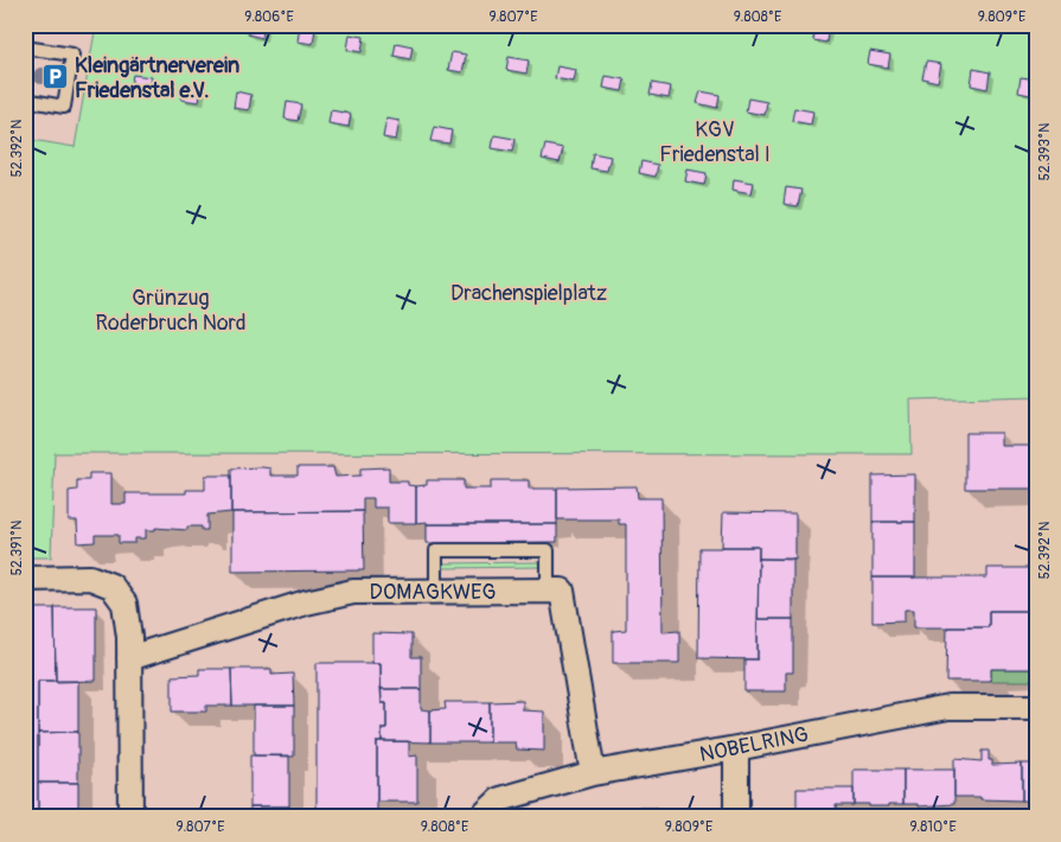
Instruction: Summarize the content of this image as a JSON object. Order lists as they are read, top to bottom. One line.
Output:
{"streets":{"street":["DOMAGKWEG","NOBELRING"]},"parks":["KGV Friedenstal I","Drachenspielplatz","Grünzug Roderbruch Nord"],"places":{"parking":["Kleingärtnerverein Friedenstal e.V."]},"coordinates":["9.806°E","9.807°E","9.808°E","9.809°E","52.392°N","52.393°N","52.391°N","9.810°E"]}
